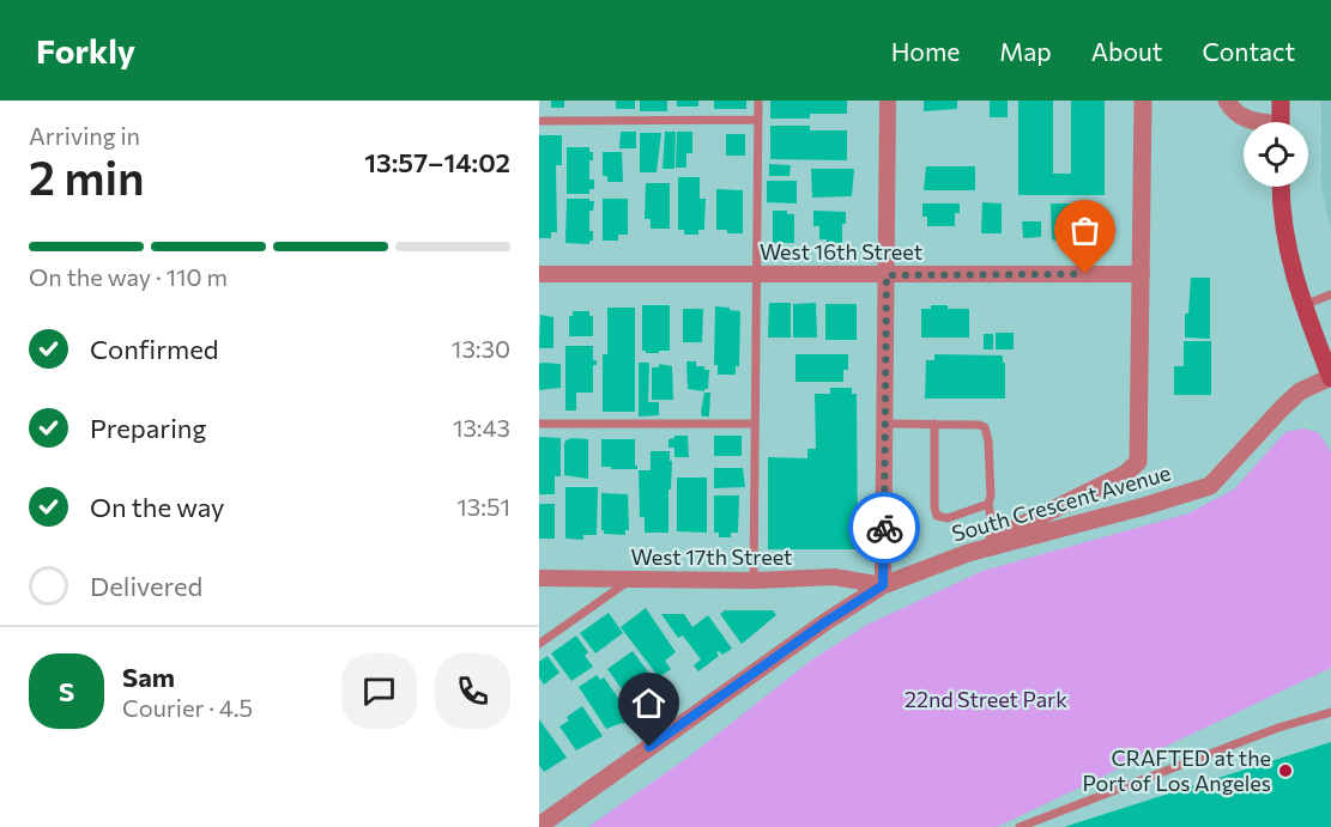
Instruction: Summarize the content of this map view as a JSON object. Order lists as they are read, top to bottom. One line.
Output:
{"streets":{"street":["West 16th Street","South Crescent Avenue","West 17th Street"]},"crossings":[["South Crescent Avenue","West 17th Street"]],"parks":["22nd Street Park"],"places":["CRAFTED at the Port of Los Angeles"],"page":{"header":"Forkly","nav":["Home","Map","About","Contact"],"heading":["2 min","Arriving in","13:57–14:02"],"panel":["Sam","Courier · 4.5"],"bar":"On the way · 110 m","list":[["Confirmed","13:30"],["Preparing","13:43"],["On the way","13:51"],"Delivered"],"round":"S"}}
